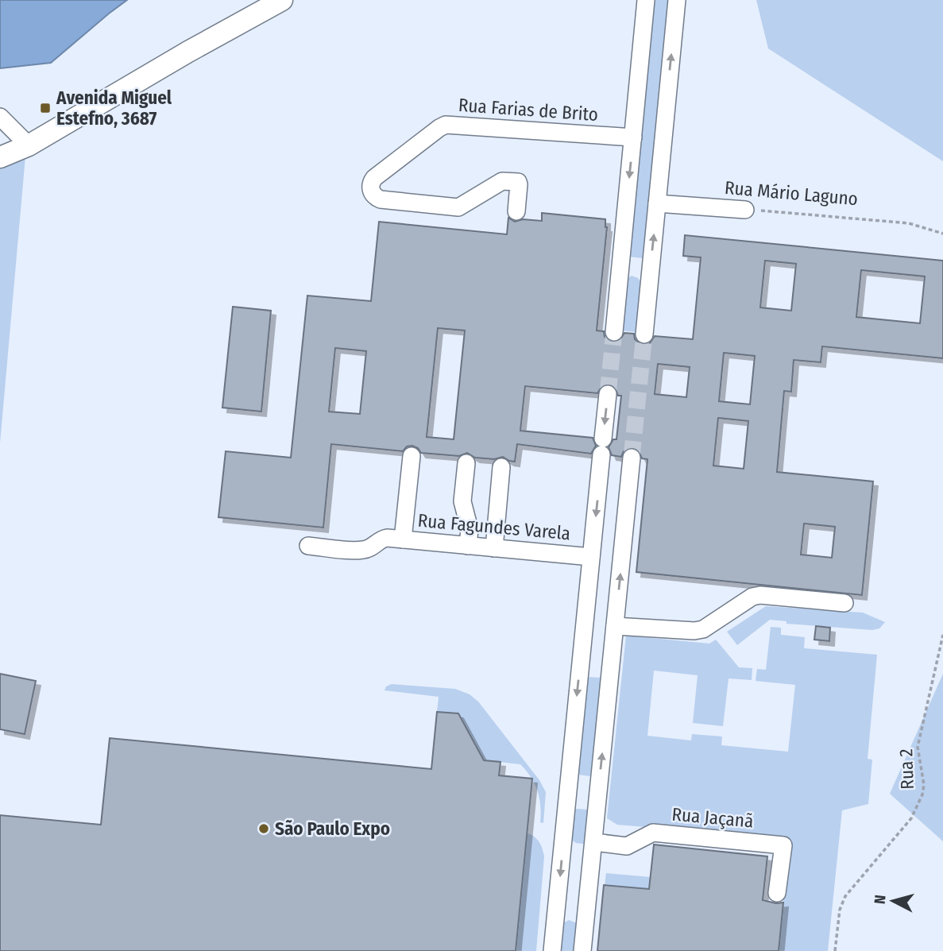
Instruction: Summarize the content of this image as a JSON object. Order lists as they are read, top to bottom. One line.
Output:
{"streets":{"lane":["Rua Farias de Brito","Rua Mário Laguno","Rua Fagundes Varela","Rua Jaçanã"],"path":["Rua 2"]},"places":{"transit":["Avenida Miguel Estefno, 3687"],"other":["São Paulo Expo"]},"north":"left"}
